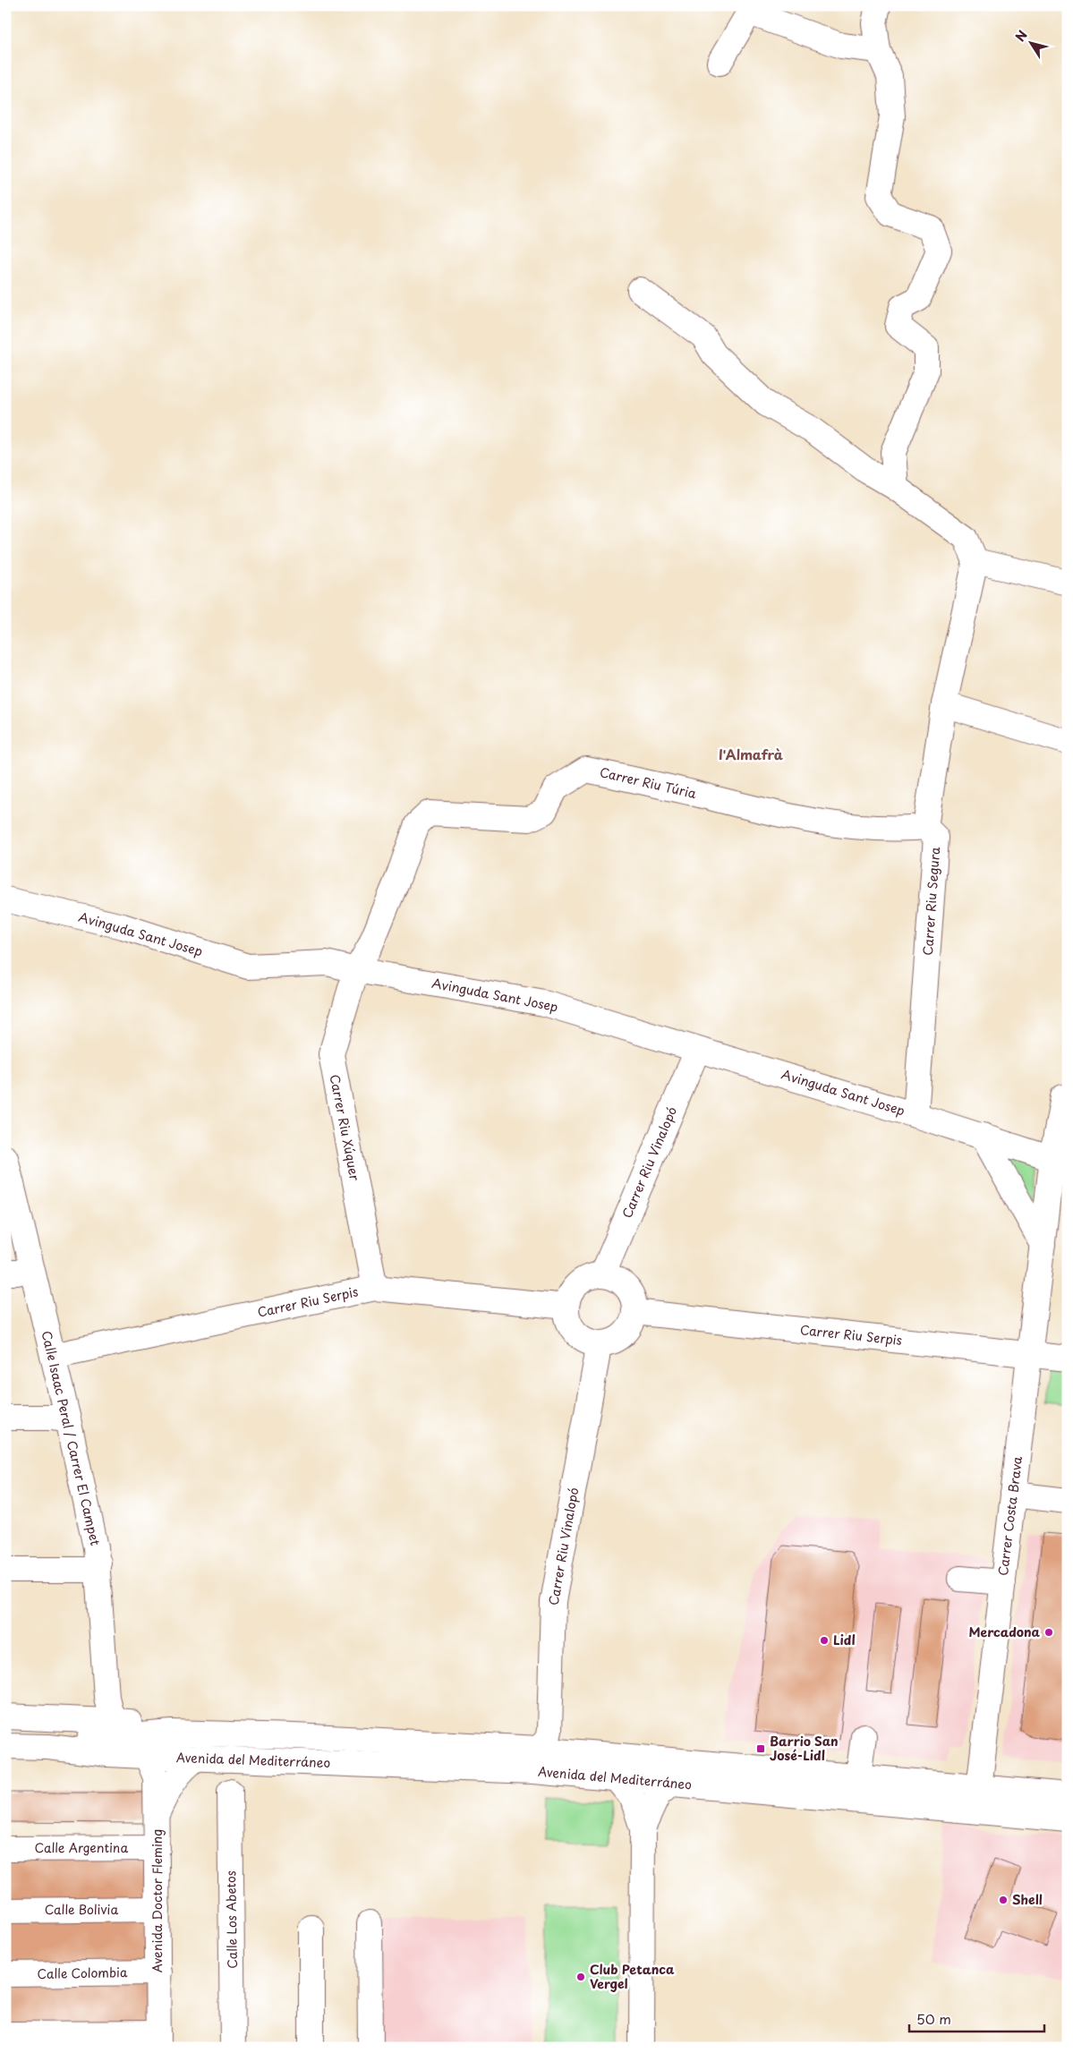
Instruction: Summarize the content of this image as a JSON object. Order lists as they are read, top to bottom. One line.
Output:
{"streets":{"street":["Carrer Riu Túria","Carrer Riu Segura","Avinguda Sant Josep","Carrer Riu Xúquer","Carrer Riu Vinalopó","Carrer Riu Serpis","Calle Isaac Peral / Carrer El Campet","Carrer Costa Brava","Avenida del Mediterráneo","Calle Argentina","Avenida Doctor Fleming","Calle Bolivia","Calle Los Abetos","Calle Colombia"]},"crossings":[["Carrer Riu Túria","Carrer Riu Segura"],["Carrer Riu Túria","Avinguda Sant Josep"],["Carrer Riu Túria","Carrer Riu Xúquer"],["Carrer Riu Segura","Avinguda Sant Josep"],["Avinguda Sant Josep","Carrer Riu Xúquer"],["Avinguda Sant Josep","Carrer Riu Vinalopó"],["Avinguda Sant Josep","Carrer Costa Brava"],["Carrer Riu Xúquer","Carrer Riu Serpis"],["Carrer Riu Vinalopó","Carrer Riu Serpis"],["Carrer Riu Vinalopó","Avenida del Mediterráneo"],["Carrer Riu Serpis","Calle Isaac Peral / Carrer El Campet"],["Carrer Riu Serpis","Carrer Costa Brava"],["Calle Isaac Peral / Carrer El Campet","Avenida del Mediterráneo"],["Carrer Costa Brava","Avenida del Mediterráneo"],["Avenida del Mediterráneo","Avenida Doctor Fleming"],["Calle Argentina","Avenida Doctor Fleming"],["Avenida Doctor Fleming","Calle Bolivia"],["Avenida Doctor Fleming","Calle Colombia"]],"districts":["l'Almafrà"],"places":{"other":["Mercadona","Lidl","Shell","Club Petanca Vergel"],"transit":["Barrio San José-Lidl"]},"scale_bar":"50 m","north":"top left"}
